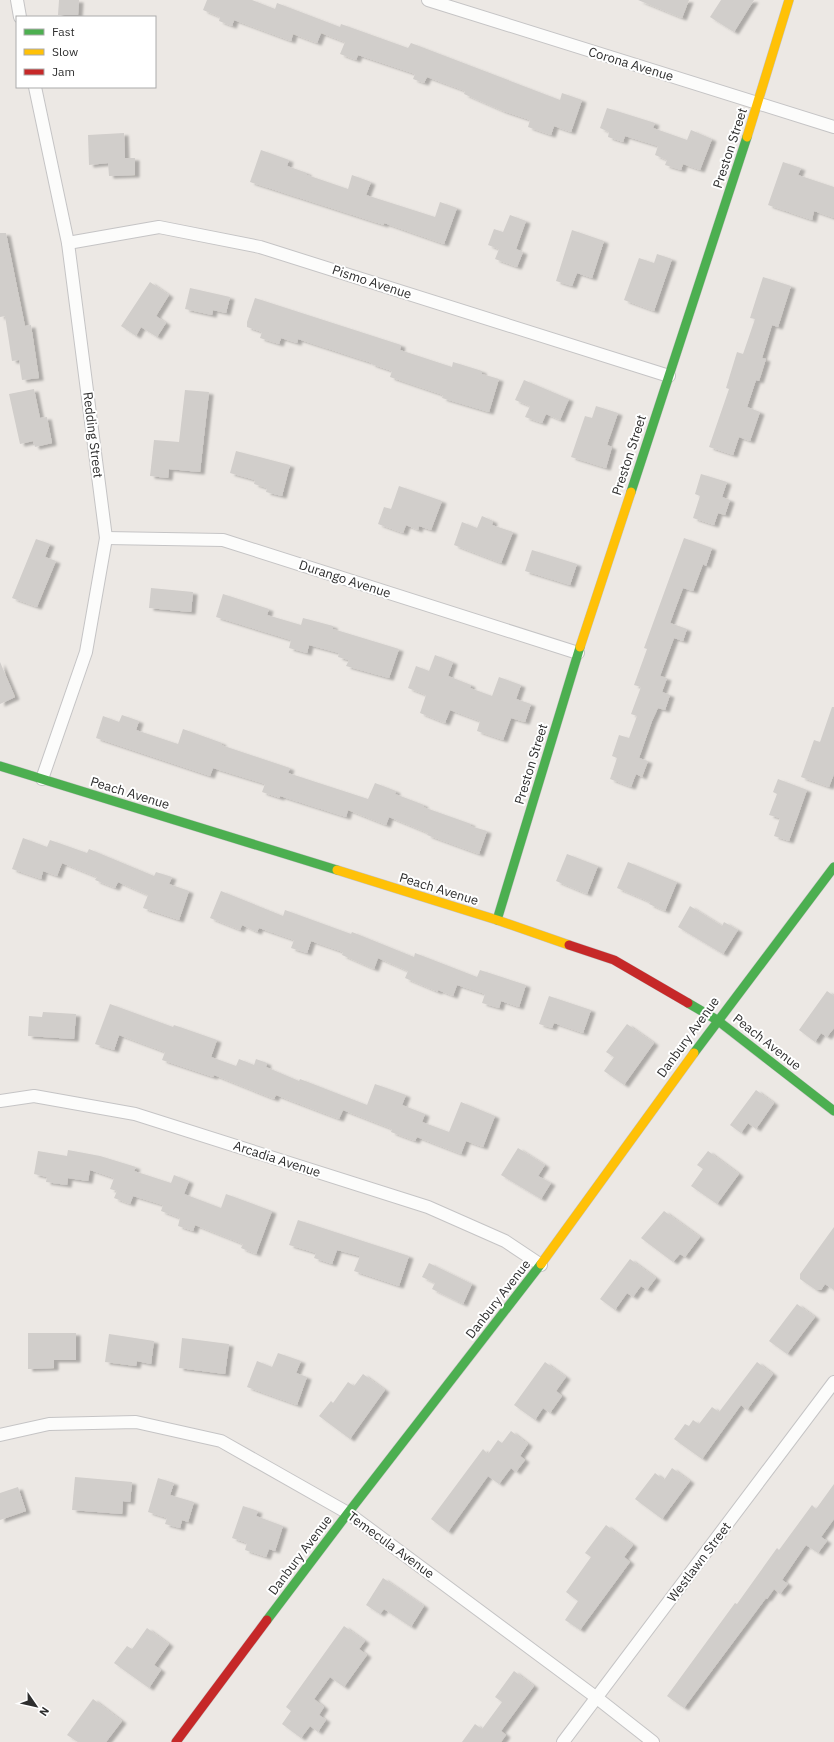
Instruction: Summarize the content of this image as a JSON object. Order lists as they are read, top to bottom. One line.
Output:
{"streets":{"street":["Corona Avenue","Preston Street","Pismo Avenue","Redding Street","Durango Avenue","Peach Avenue","Danbury Avenue","Arcadia Avenue","Temecula Avenue","Westlawn Street"]},"crossings":[["Corona Avenue","Preston Street"],["Preston Street","Pismo Avenue"],["Preston Street","Durango Avenue"],["Preston Street","Peach Avenue"],["Pismo Avenue","Redding Street"],["Redding Street","Durango Avenue"],["Redding Street","Peach Avenue"],["Peach Avenue","Danbury Avenue"],["Danbury Avenue","Arcadia Avenue"],["Danbury Avenue","Temecula Avenue"],["Temecula Avenue","Westlawn Street"]],"legend":["Fast","Slow","Jam"],"north":"bottom right"}
